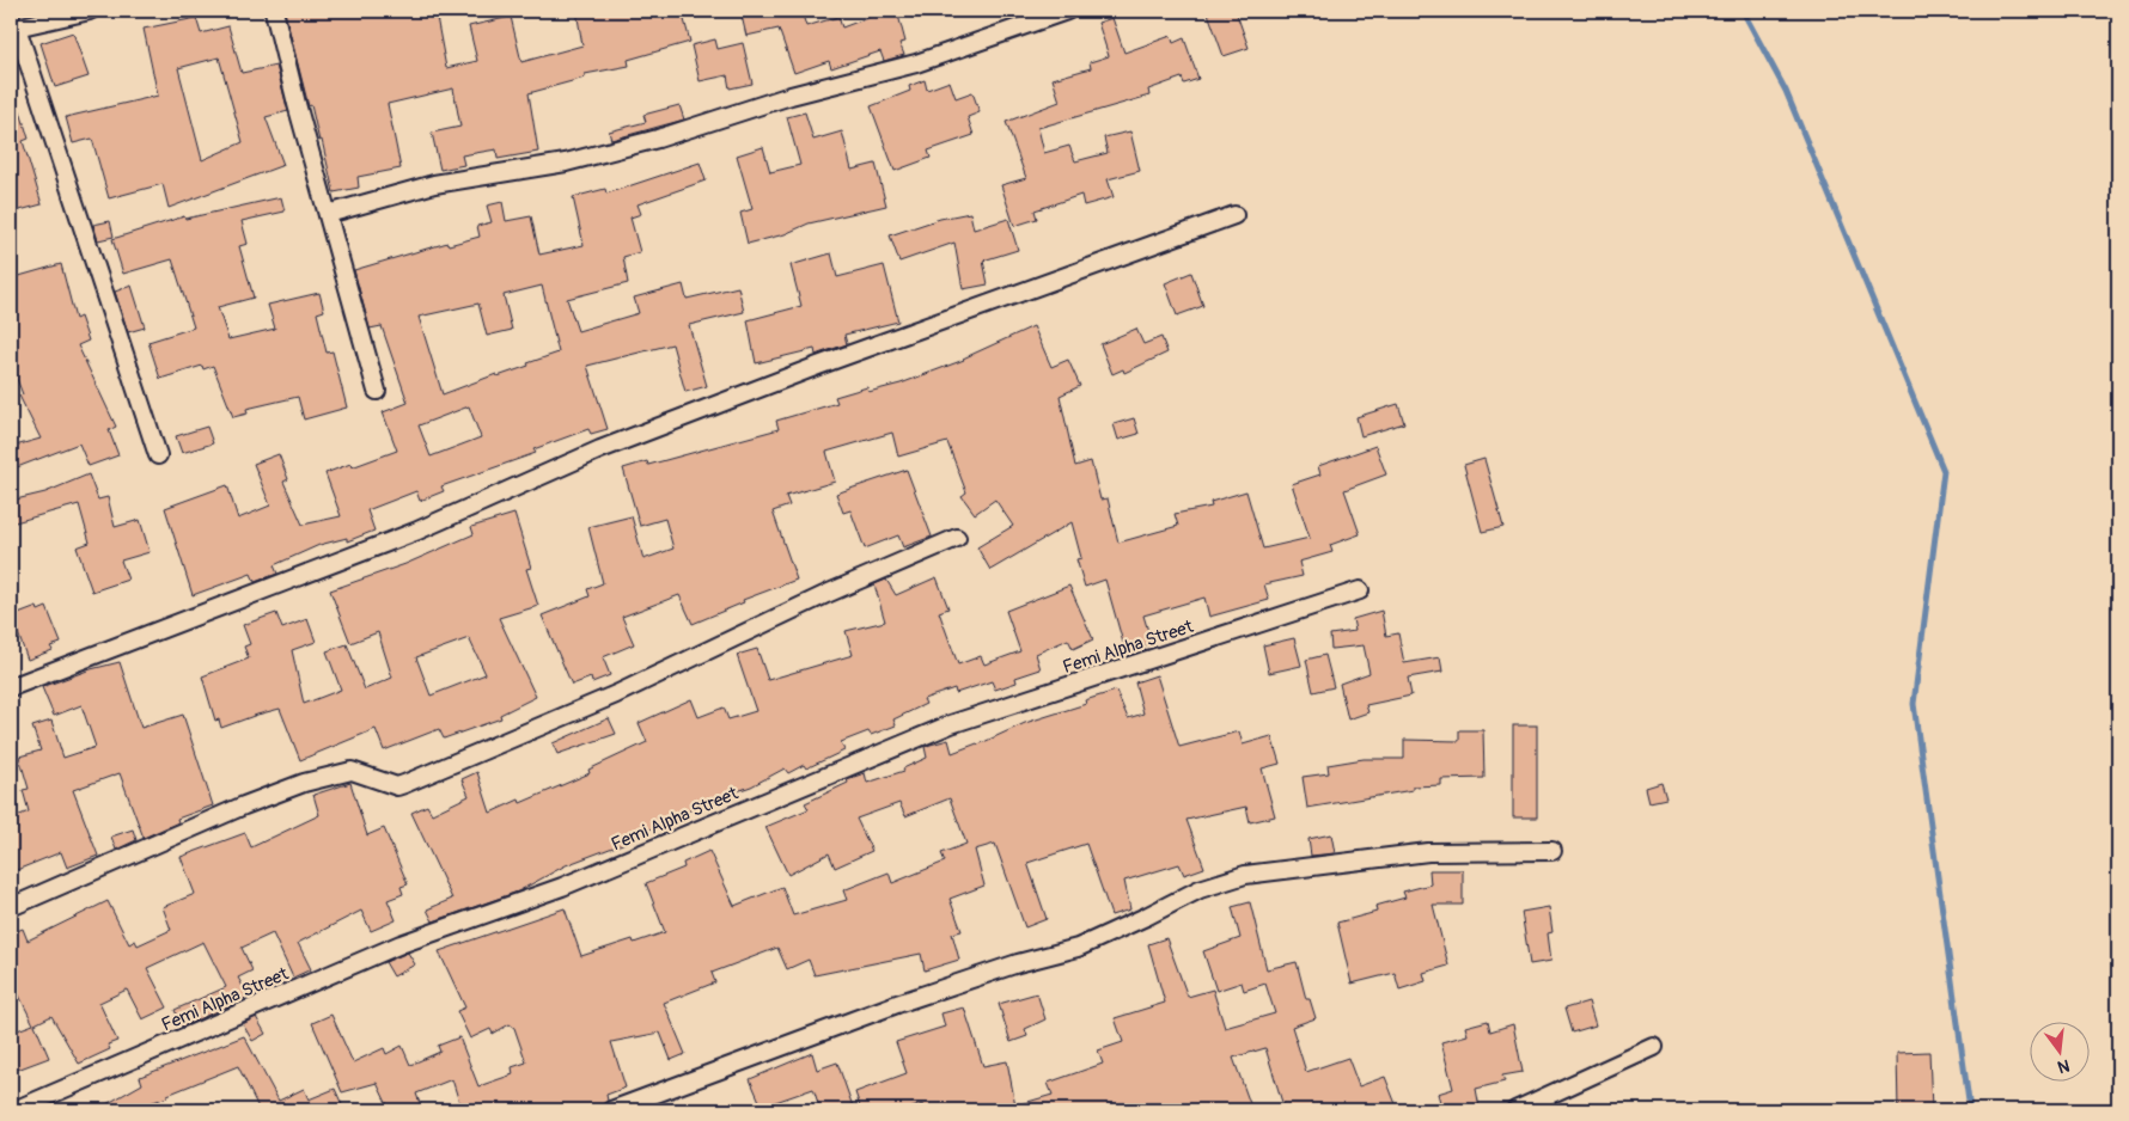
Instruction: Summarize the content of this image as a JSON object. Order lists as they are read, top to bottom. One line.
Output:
{"streets":{"street":["Femi Alpha Street"]},"north":"bottom"}
